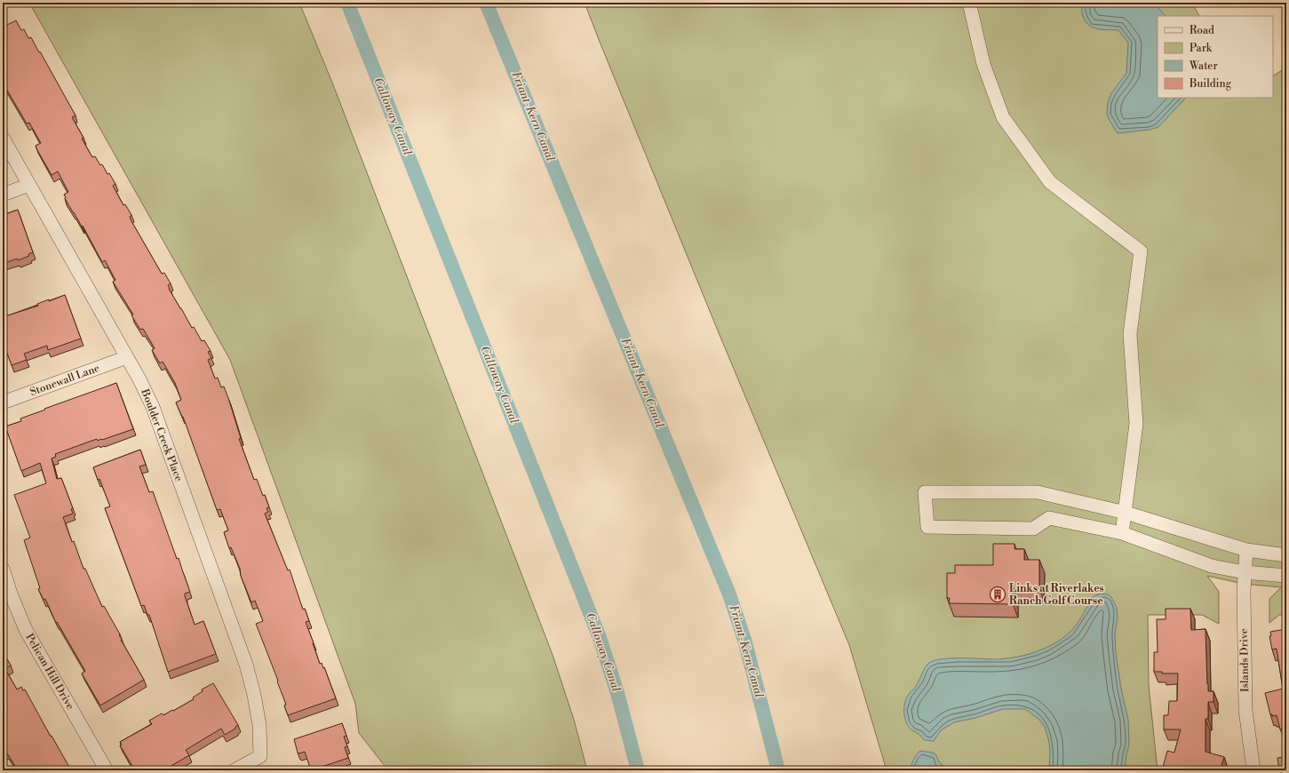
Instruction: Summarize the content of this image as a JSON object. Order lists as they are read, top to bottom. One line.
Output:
{"streets":{"street":["Stonewall Lane","Boulder Creek Place","Islands Drive","Pelican Hill Drive"]},"crossings":[["Stonewall Lane","Boulder Creek Place"]],"water":["Calloway Canal","Friant-Kern Canal"],"places":{"building":["Links at Riverlakes Ranch Golf Course"]},"legend":["Road","Park","Water","Building"]}
